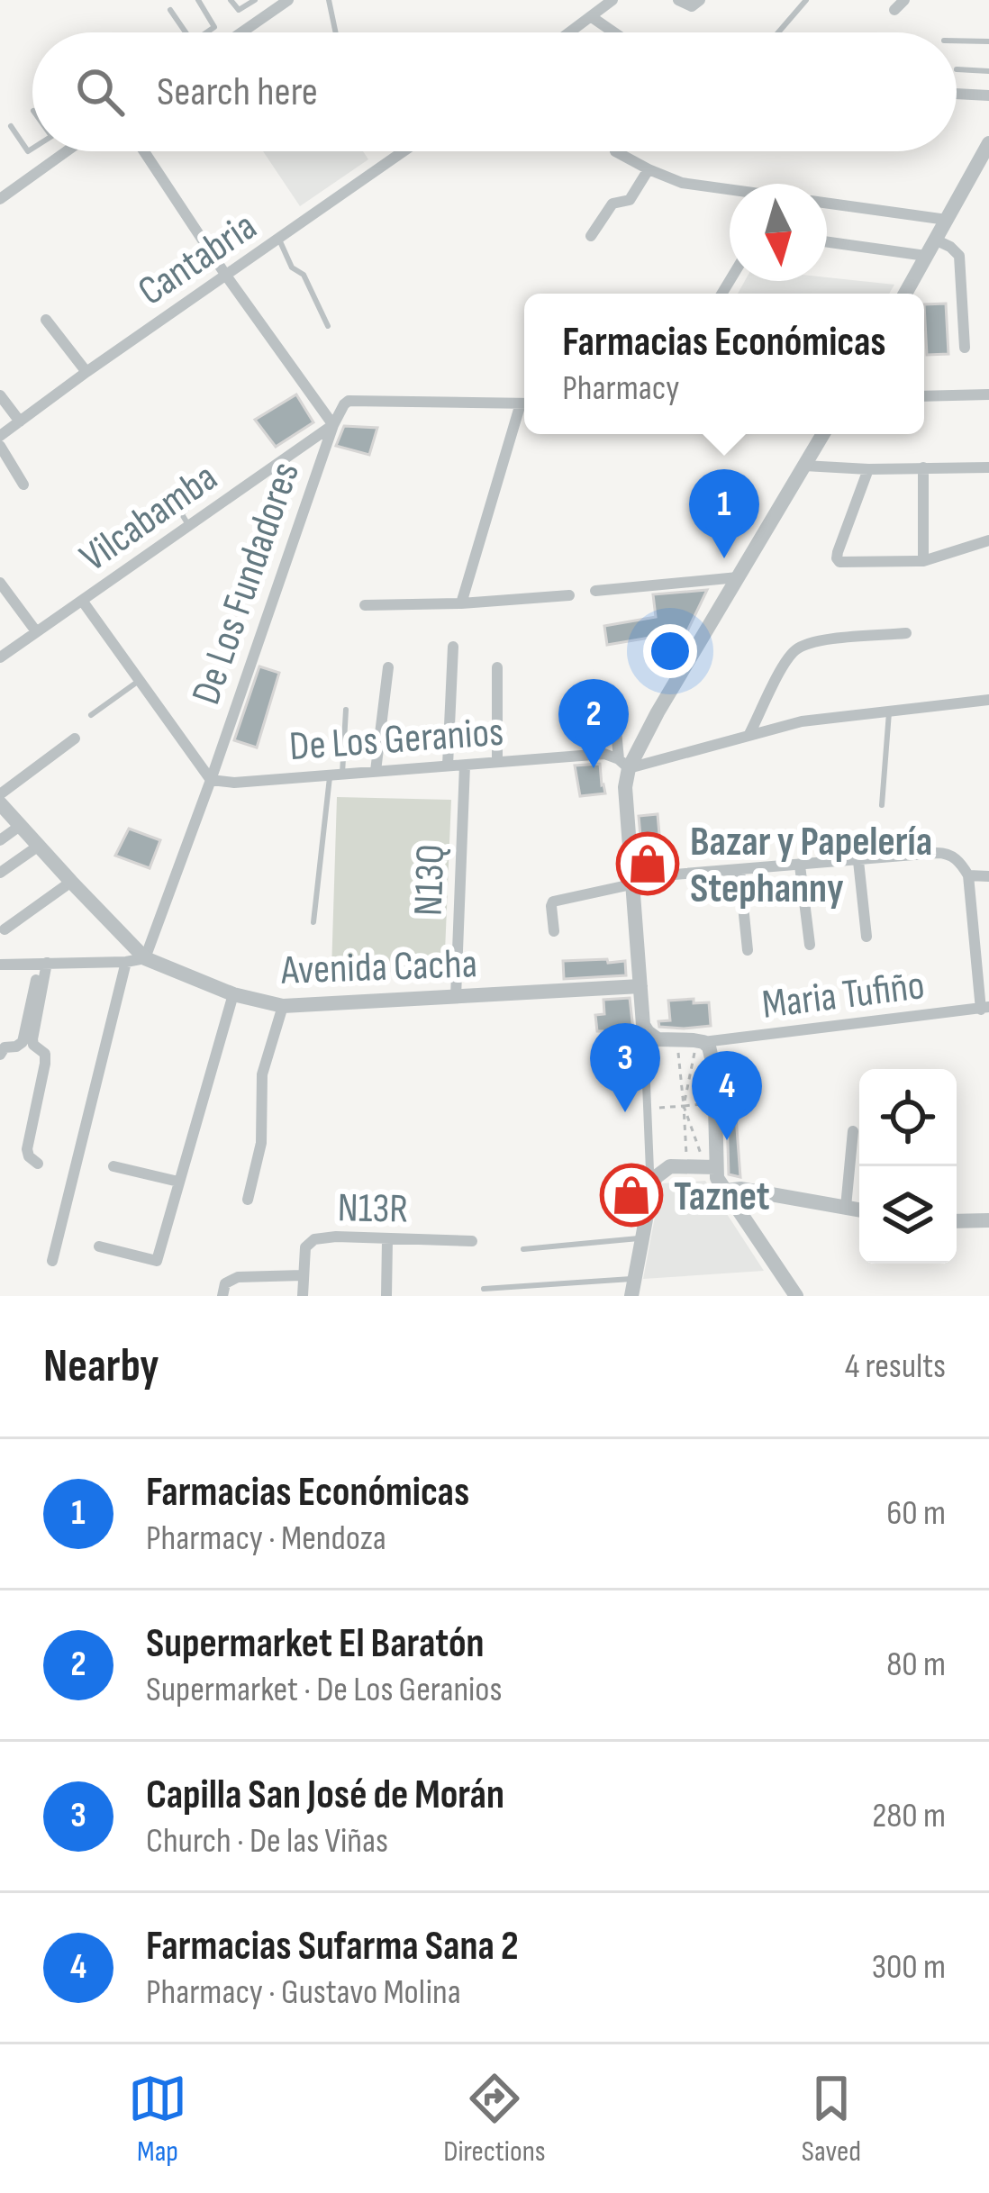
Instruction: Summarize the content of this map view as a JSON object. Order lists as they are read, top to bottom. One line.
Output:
{"streets":{"street":["Cantabria","Vilcabamba","De Los Fundadores","De Los Geranios","N13Q","Avenida Cacha","Maria Tufiño","N13R"]},"crossings":[["Cantabria","De Los Fundadores"],["Vilcabamba","De Los Fundadores"],["De Los Fundadores","De Los Geranios"],["De Los Fundadores","Avenida Cacha"],["De Los Geranios","N13Q"],["N13Q","Avenida Cacha"]],"places":{"shop":["Bazar y Papelería Stephanny","Taznet"]},"north":"bottom","page":{"search":"Search here","popup":["Farmacias Económicas","Pharmacy"],"pins":["1","2","3","4"],"heading":["Nearby","4 results"],"list":[{"mark":"1","name":"Farmacias Económicas","note":"Pharmacy · Mendoza","value":"60 m"},{"mark":"2","name":"Supermarket El Baratón","note":"Supermarket · De Los Geranios","value":"80 m"},{"mark":"3","name":"Capilla San José de Morán","note":"Church · De las Viñas","value":"280 m"},{"mark":"4","name":"Farmacias Sufarma Sana 2","note":"Pharmacy · Gustavo Molina","value":"300 m"}],"nav":["Map","Directions","Saved"]}}
